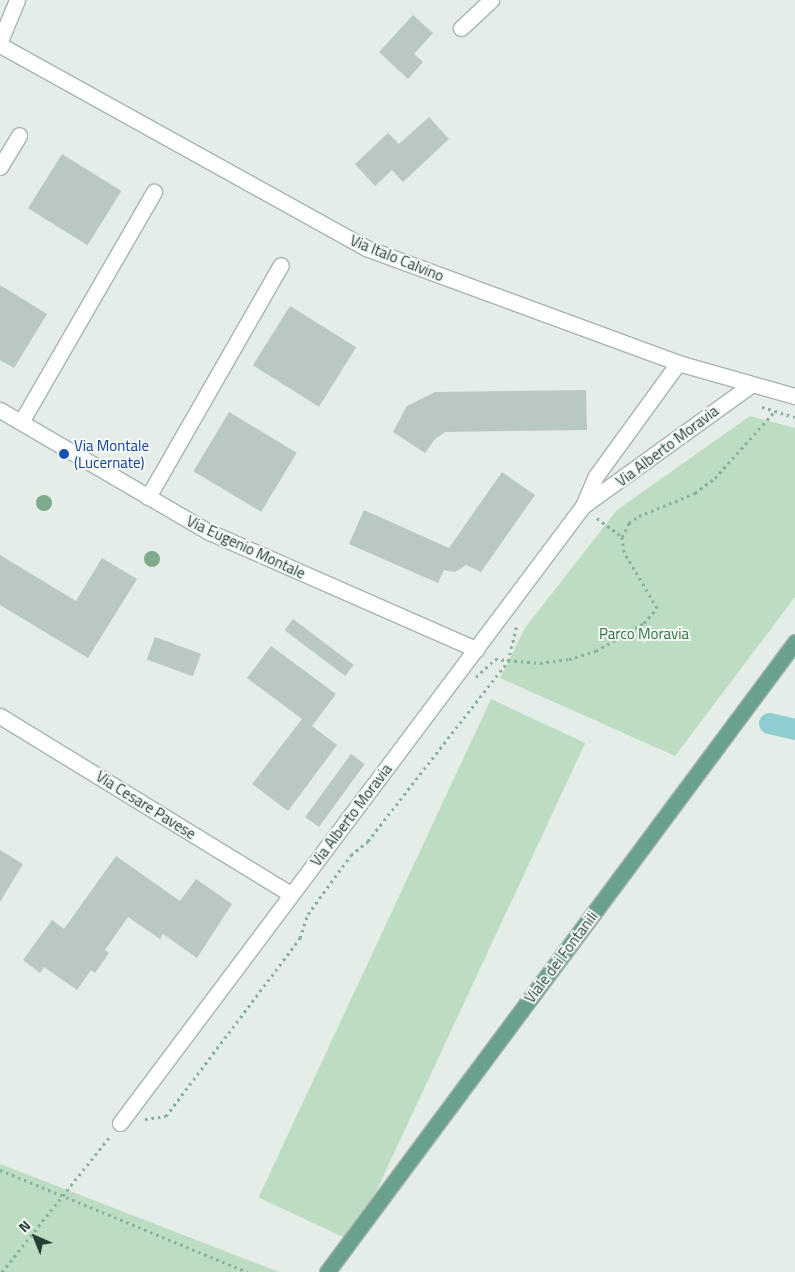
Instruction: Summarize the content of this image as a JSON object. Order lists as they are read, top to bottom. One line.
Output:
{"streets":{"main road":["Viale dei Fontanili"],"street":["Via Italo Calvino","Via Alberto Moravia","Via Eugenio Montale","Via Cesare Pavese"]},"crossings":[["Via Italo Calvino","Via Alberto Moravia"],["Via Alberto Moravia","Via Eugenio Montale"],["Via Alberto Moravia","Via Cesare Pavese"]],"parks":["Parco Moravia"],"places":["Via Montale (Lucernate)"],"north":"top left"}
